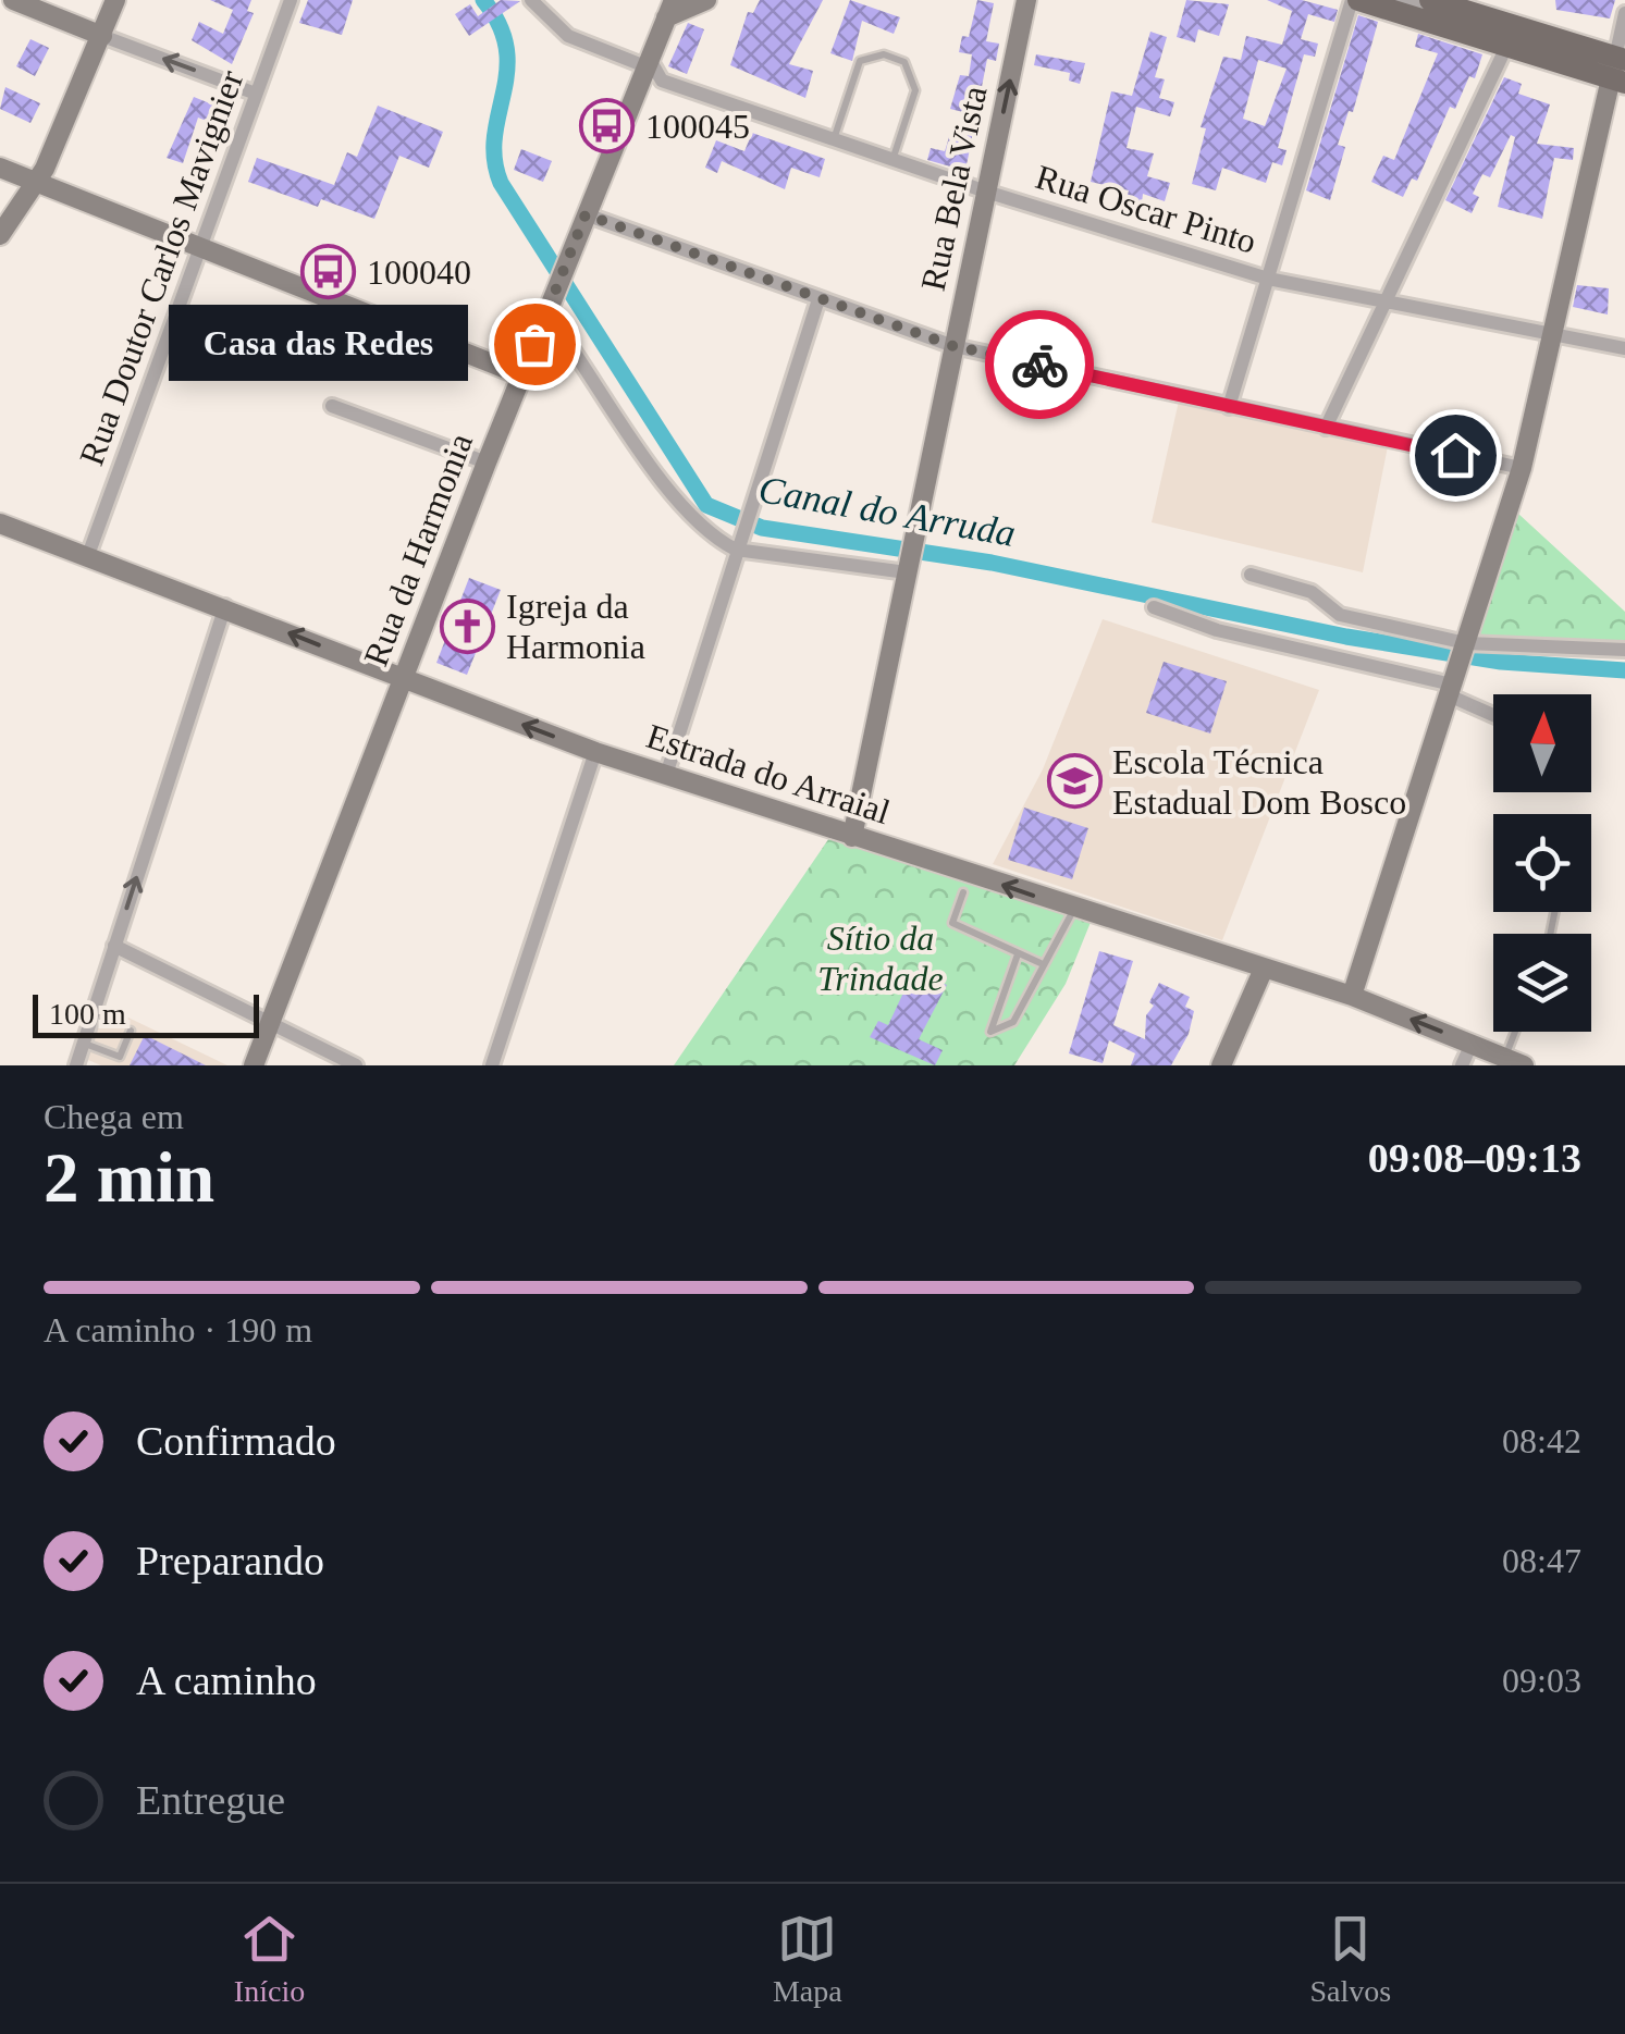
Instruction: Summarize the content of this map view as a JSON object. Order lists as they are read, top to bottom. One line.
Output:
{"streets":{"street":["Rua Bela Vista","Rua Oscar Pinto","Rua Doutor Carlos Mavignier","Rua da Harmonia","Estrada do Arraial"]},"crossings":[["Rua Bela Vista","Rua Oscar Pinto"],["Rua Bela Vista","Estrada do Arraial"],["Rua Doutor Carlos Mavignier","Estrada do Arraial"],["Rua da Harmonia","Estrada do Arraial"]],"one_way":["Estrada do Arraial"],"water":["Canal do Arruda"],"parks":["Sítio da Trindade"],"places":{"bus stop":["100045","100040"],"other":["Casa das Redes"],"church":["Igreja da Harmonia"],"school or university":["Escola Técnica Estadual Dom Bosco"]},"scale_bar":"100 m","north":"top","page":{"bubble":"Casa das Redes","scale":"100 m","heading":["2 min","Chega em","09:08–09:13"],"bar":"A caminho · 190 m","list":[["Confirmado","08:42"],["Preparando","08:47"],["A caminho","09:03"],"Entregue"],"tabs":["Início","Mapa","Salvos"]}}
